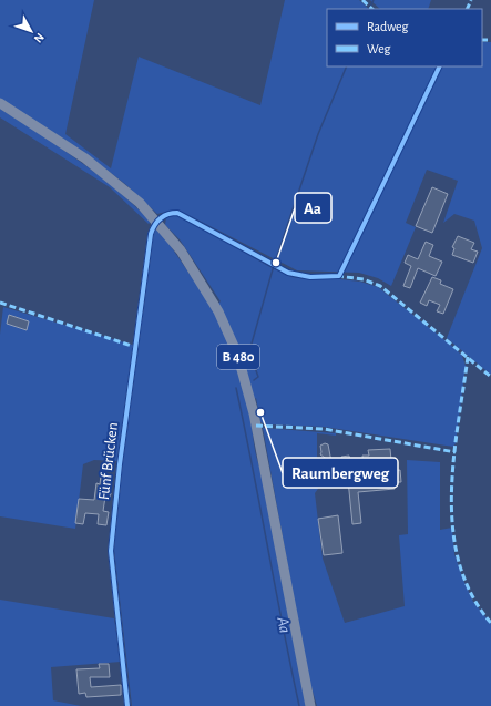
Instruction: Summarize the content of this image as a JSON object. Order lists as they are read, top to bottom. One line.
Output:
{"streets":{"main road":["B 480"],"street":["Fünf Brücken"]},"crossings":[["B 480","Fünf Brücken"]],"water":["Aa"],"places":["Aa","Raumbergweg"],"legend":["Radweg","Weg"],"north":"bottom right"}
